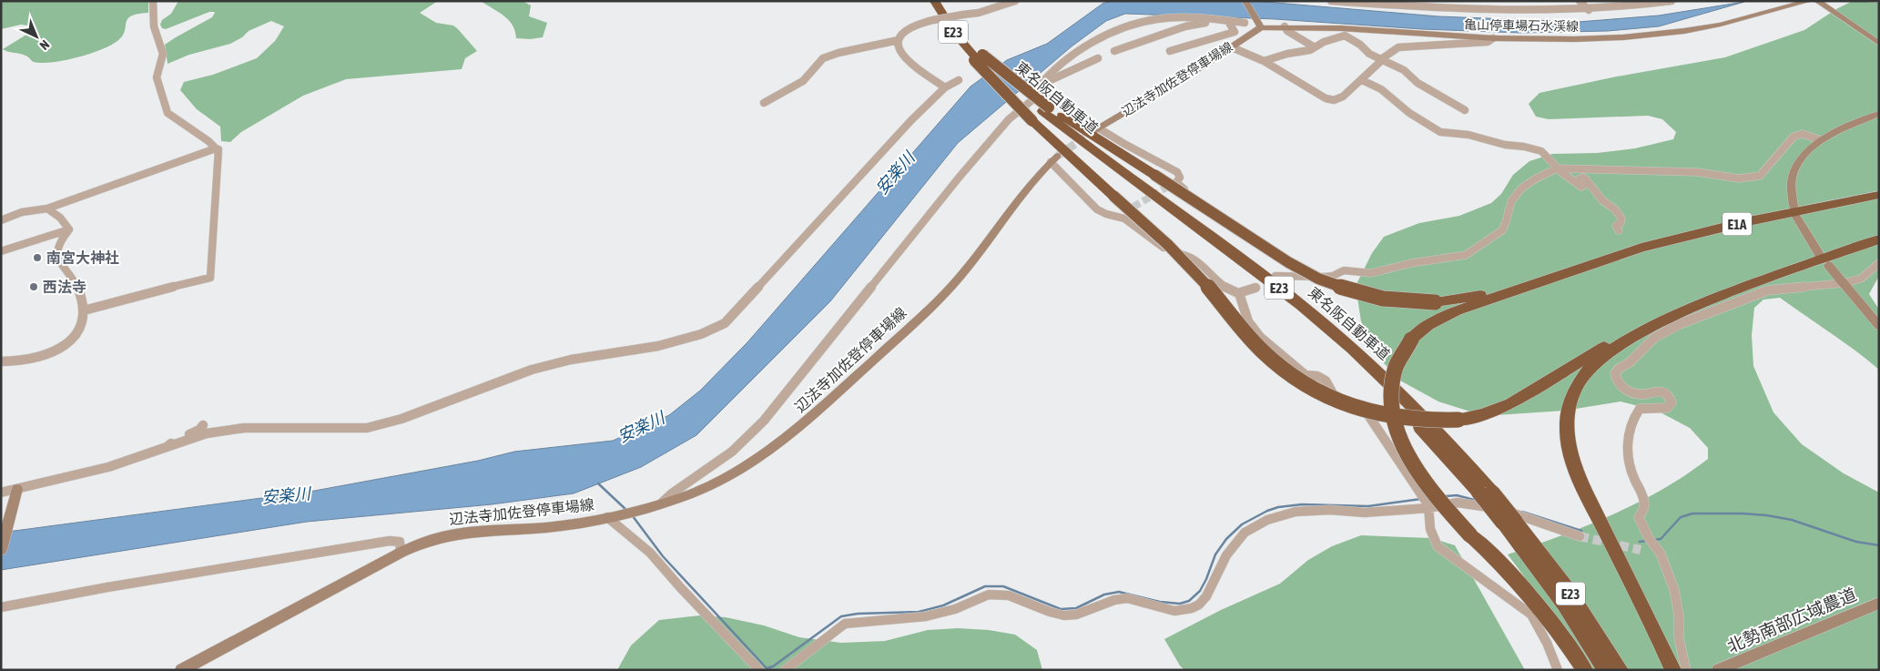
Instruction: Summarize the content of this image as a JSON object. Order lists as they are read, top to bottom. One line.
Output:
{"streets":{"highway":["E23","東名阪自動車道","E1A"],"main road":["亀山停車場石水渓線","辺法寺加佐登停車場線","北勢南部広域農道"]},"crossings":[["亀山停車場石水渓線","辺法寺加佐登停車場線"]],"water":["安楽川"],"places":["南宮大神社","西法寺"],"north":"bottom right"}
